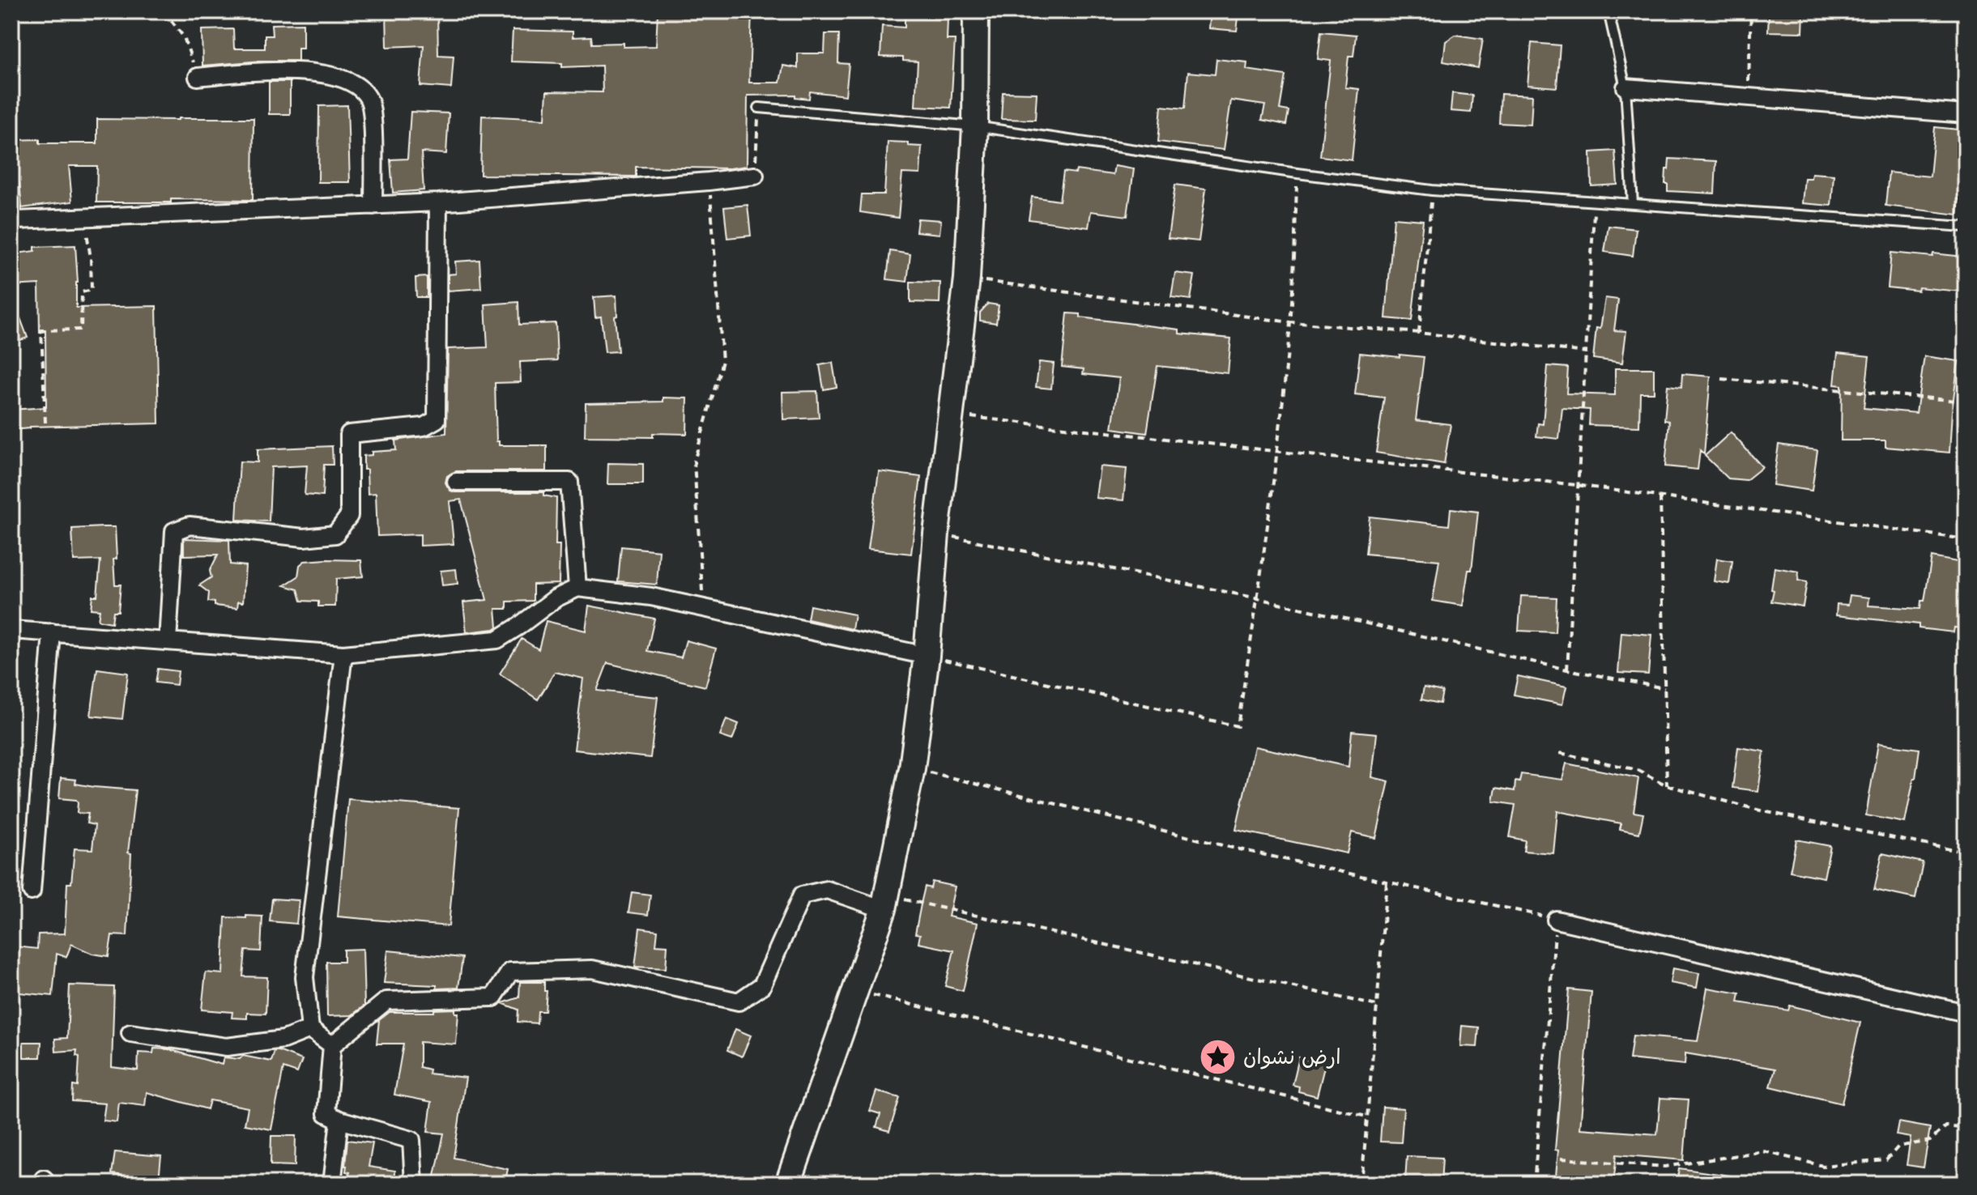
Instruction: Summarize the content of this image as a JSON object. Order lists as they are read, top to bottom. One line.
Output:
{"places":{"place":["ارض نشوان"]}}
